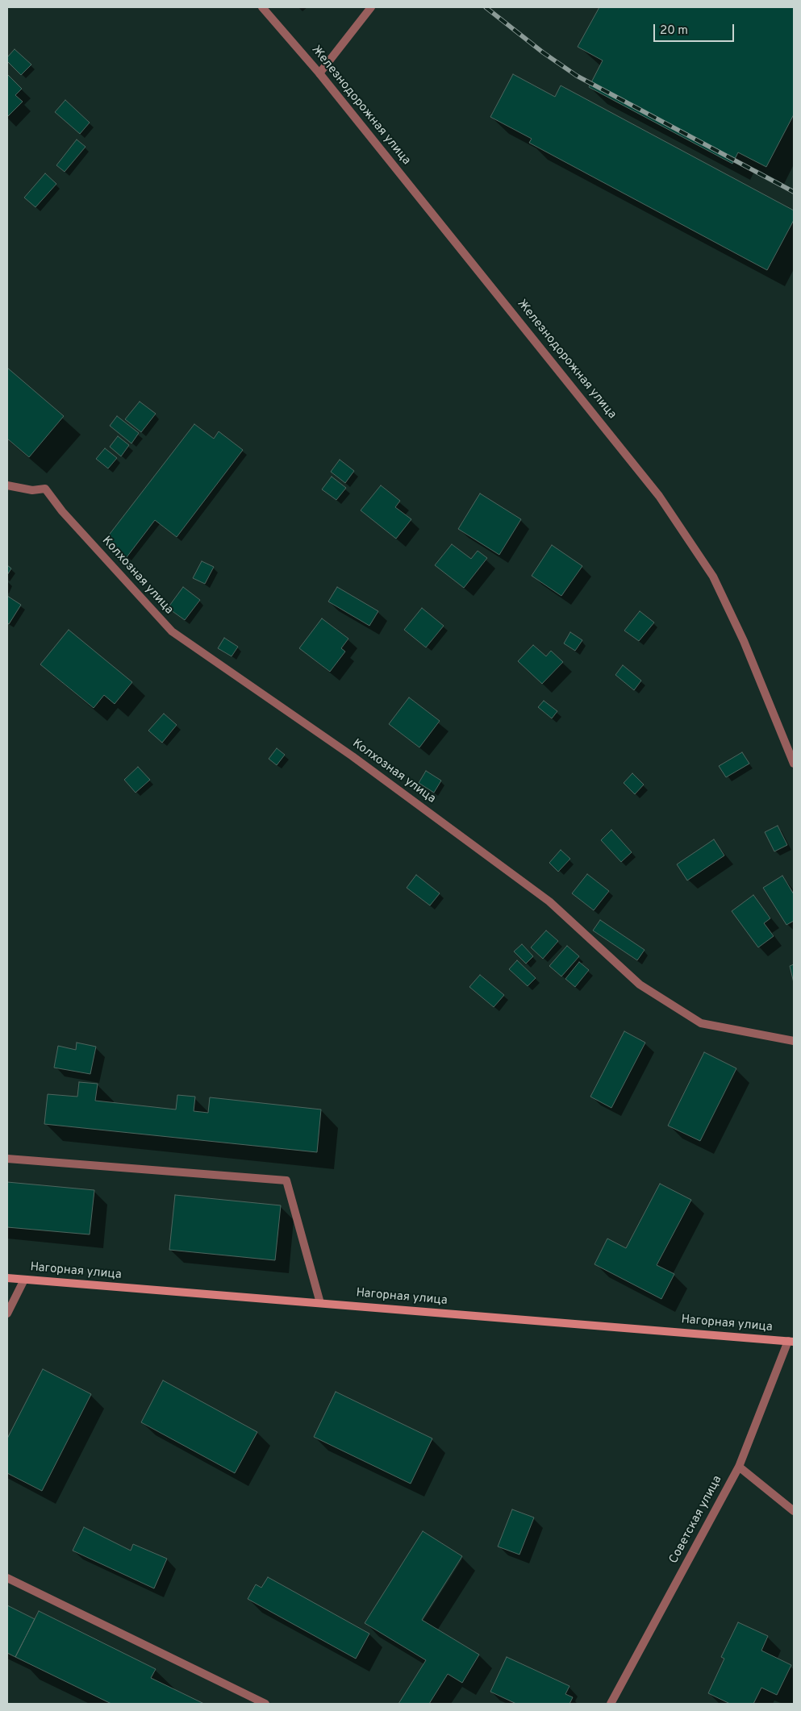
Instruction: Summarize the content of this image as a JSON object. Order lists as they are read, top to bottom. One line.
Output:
{"streets":{"main road":["Нагорная улица"],"street":["Железнодорожная улица","Колхозная улица","Советская улица"]},"crossings":[["Нагорная улица","Советская улица"]],"scale_bar":"20 m"}
